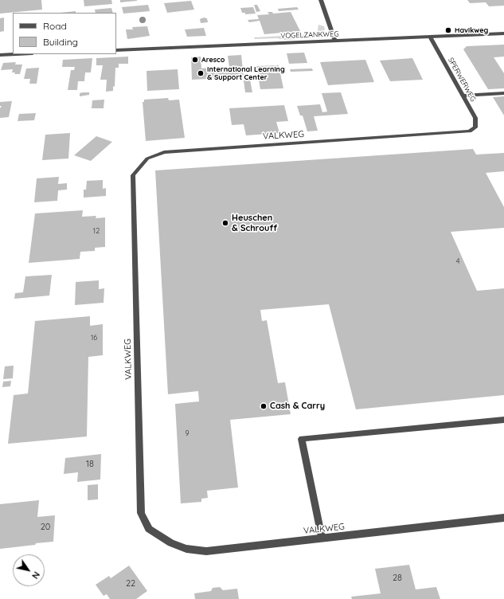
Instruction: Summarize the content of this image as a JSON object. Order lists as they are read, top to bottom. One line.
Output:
{"streets":{"street":["VOGELZANKWEG","SPERWERWEG","VALKWEG"]},"crossings":[["VOGELZANKWEG","SPERWERWEG"],["SPERWERWEG","VALKWEG"]],"places":["Havikweg","Aresco","International Learning & Support Center","Heuschen & Schrouff","Cash & Carry"],"house_numbers":["12","4","16","9","18","20","28","22"],"legend":["Road","Building"],"north":"bottom right"}
